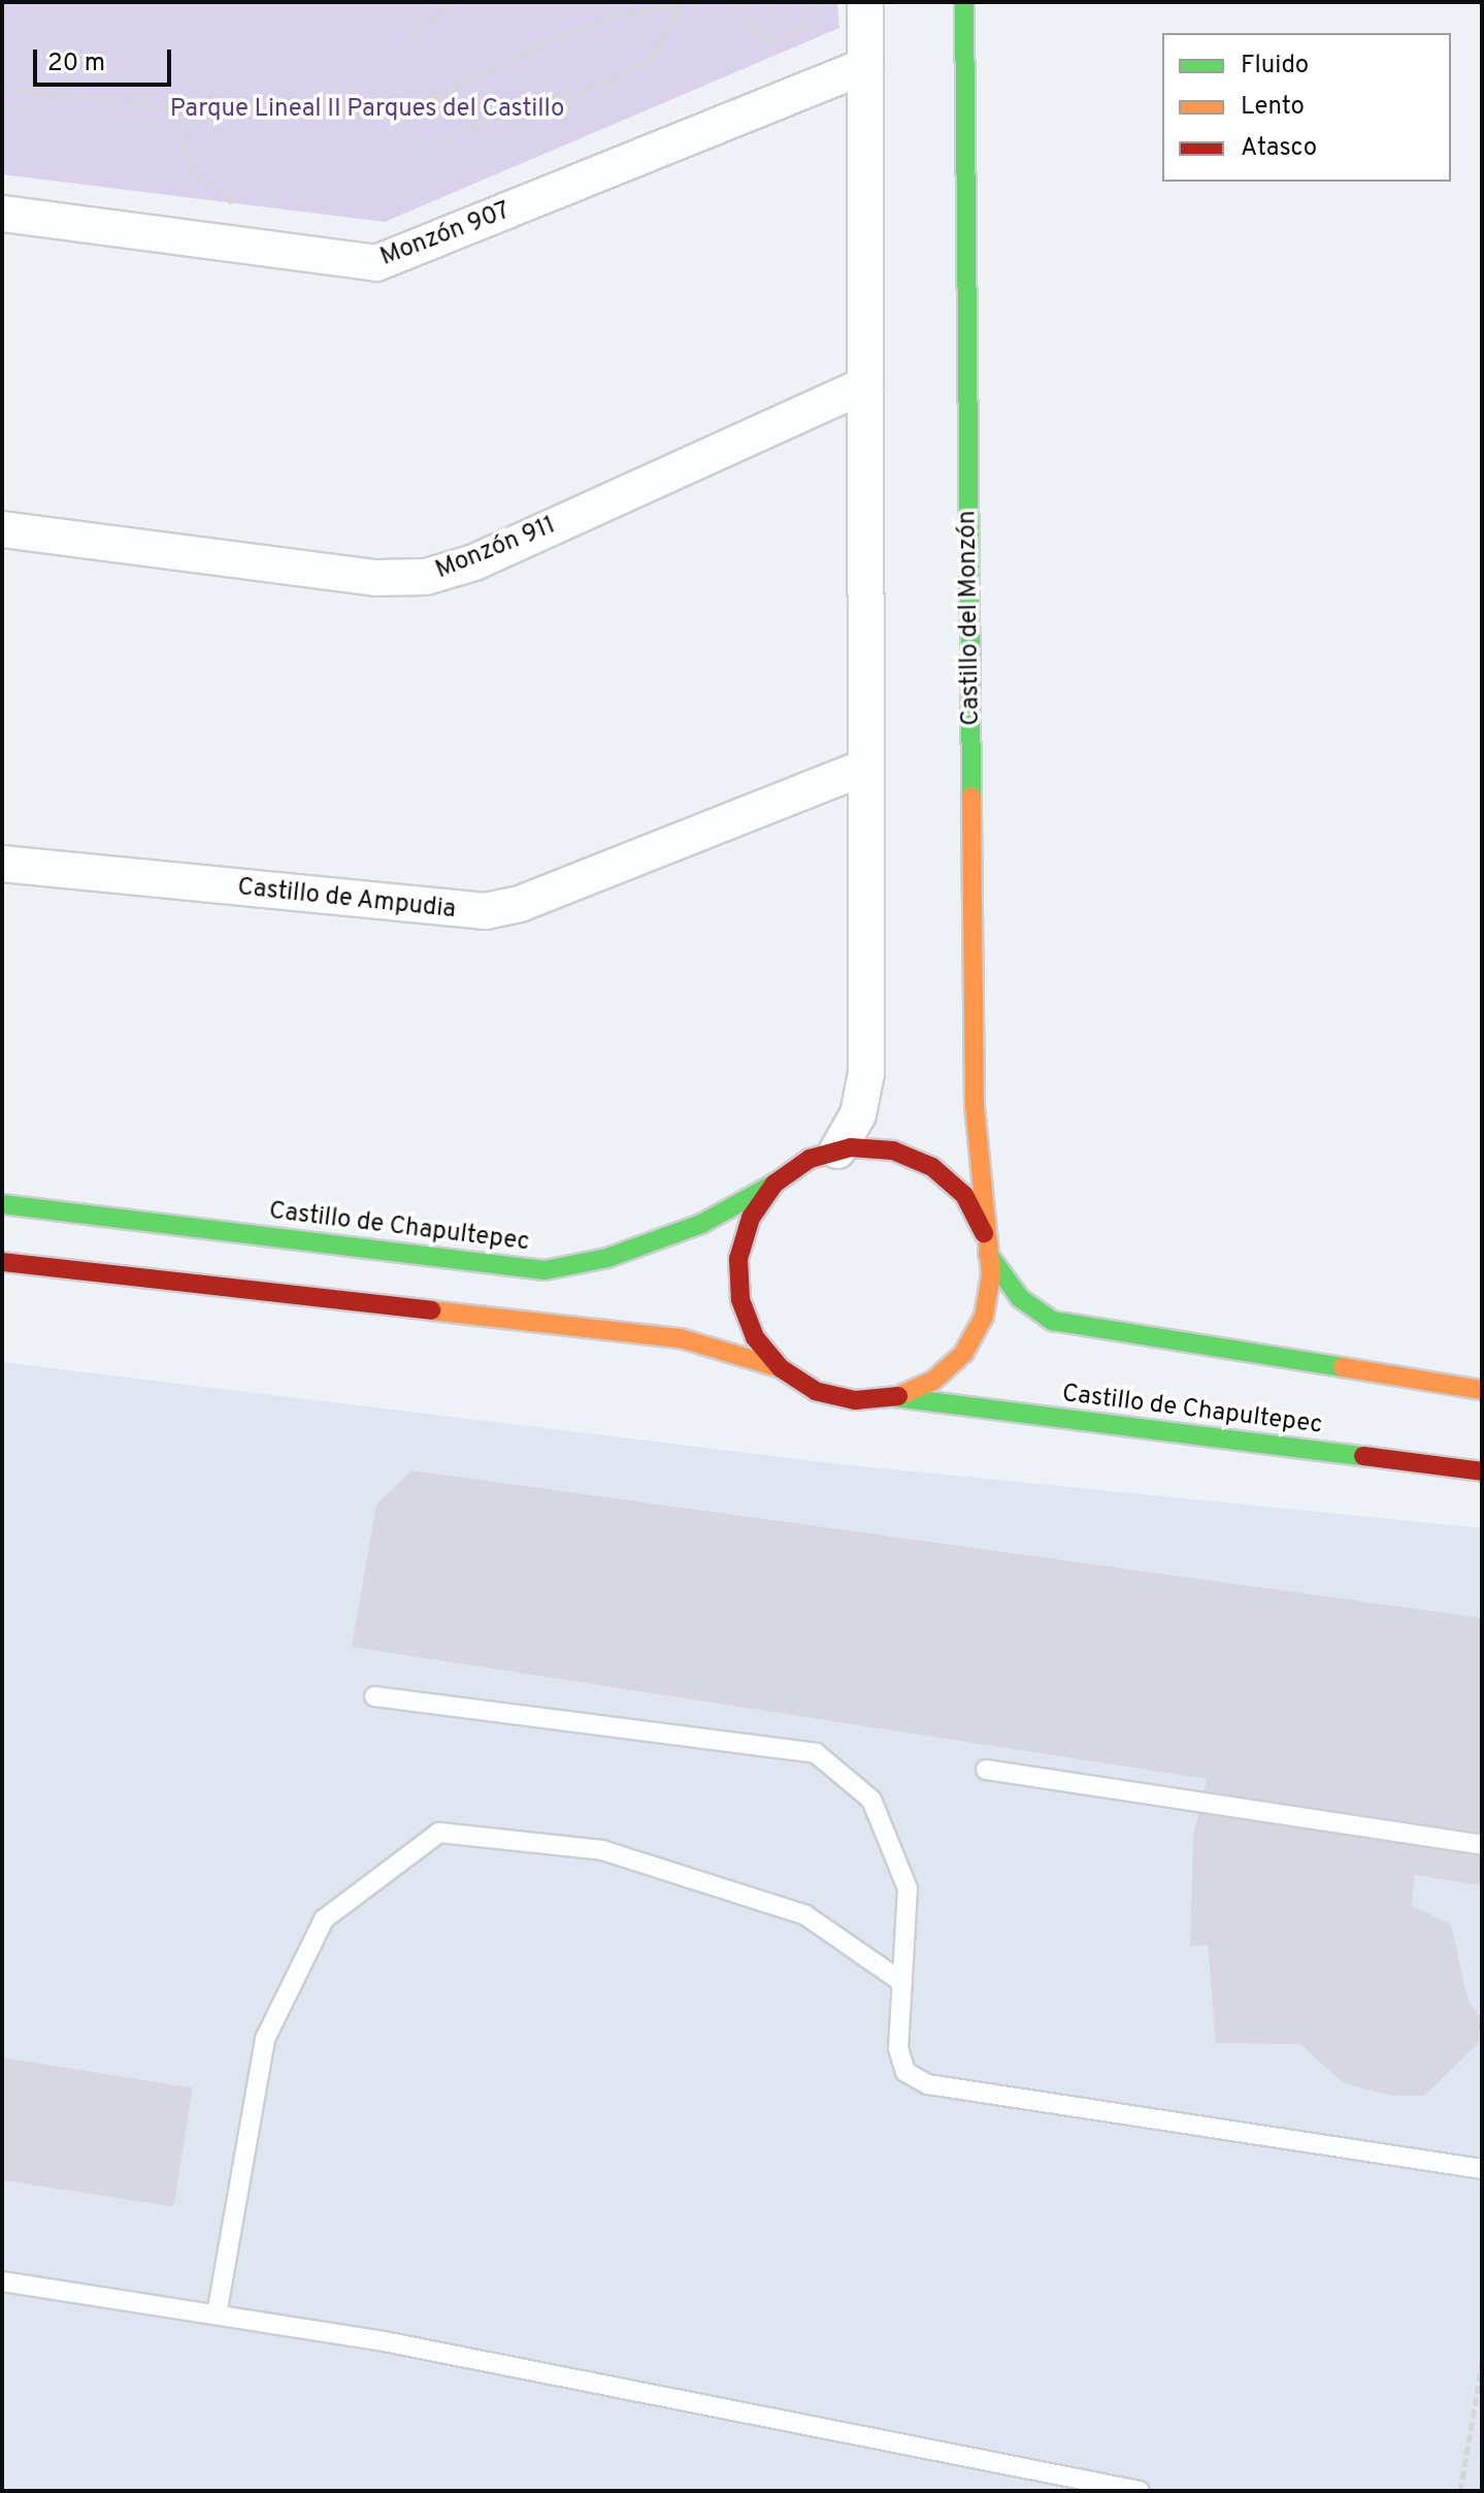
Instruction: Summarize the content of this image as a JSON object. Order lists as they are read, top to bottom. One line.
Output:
{"streets":{"street":["Monzón 907","Monzón 911","Castillo del Monzón","Castillo de Ampudia","Castillo de Chapultepec"]},"crossings":[["Castillo del Monzón","Castillo de Chapultepec"]],"parks":["Parque Lineal II Parques del Castillo"],"legend":["Fluido","Lento","Atasco"],"scale_bar":"20 m"}
